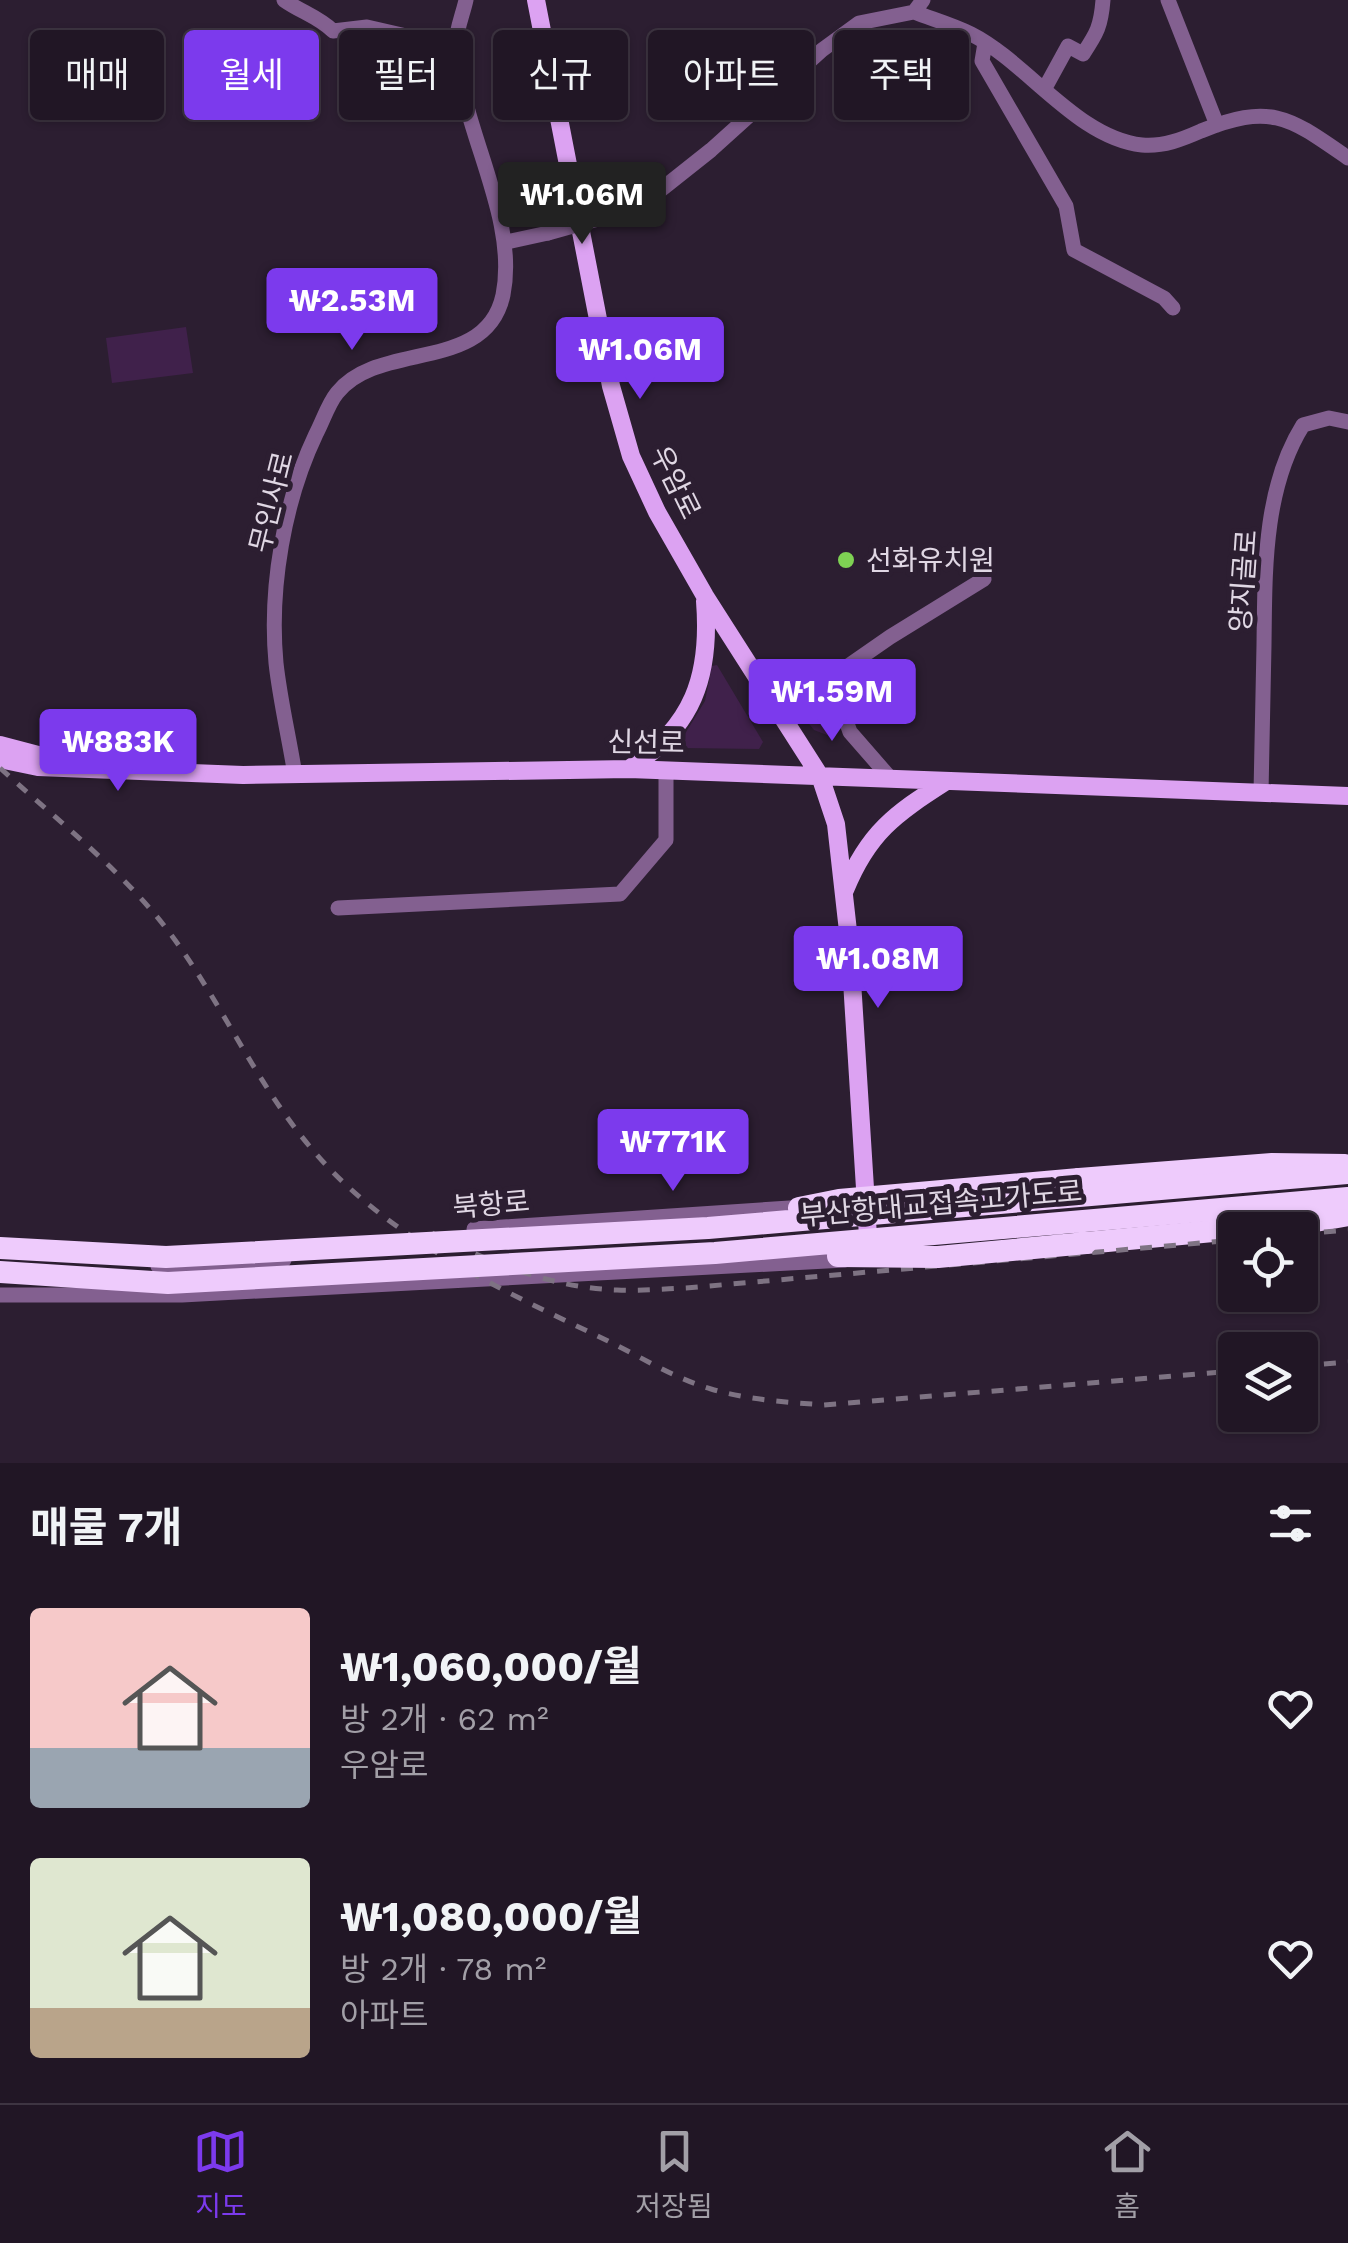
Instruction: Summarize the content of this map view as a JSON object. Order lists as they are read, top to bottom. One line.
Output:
{"streets":{"highway":["부산항대교접속고가도로"],"main road":["우암로","신선로"],"street":["무인사로","양지골로","북항로"]},"crossings":[["우암로","신선로"],["우암로","북항로"],["무인사로","신선로"],["양지골로","신선로"],["부산항대교접속고가도로","북항로"]],"places":["선화유치원"],"page":{"chip":["매매","월세","필터","신규","아파트","주택"],"price":["₩1.06M","₩2.53M","₩1.06M","₩1.59M","₩883K","₩1.08M","₩771K"],"heading":"매물 7개","list":[{"name":"₩1,060,000/월","note":"방 2개 · 62 m² · 우암로"},{"name":"₩1,080,000/월","note":"방 2개 · 78 m² · 아파트"}],"tabs":["지도","저장됨","홈"]}}
